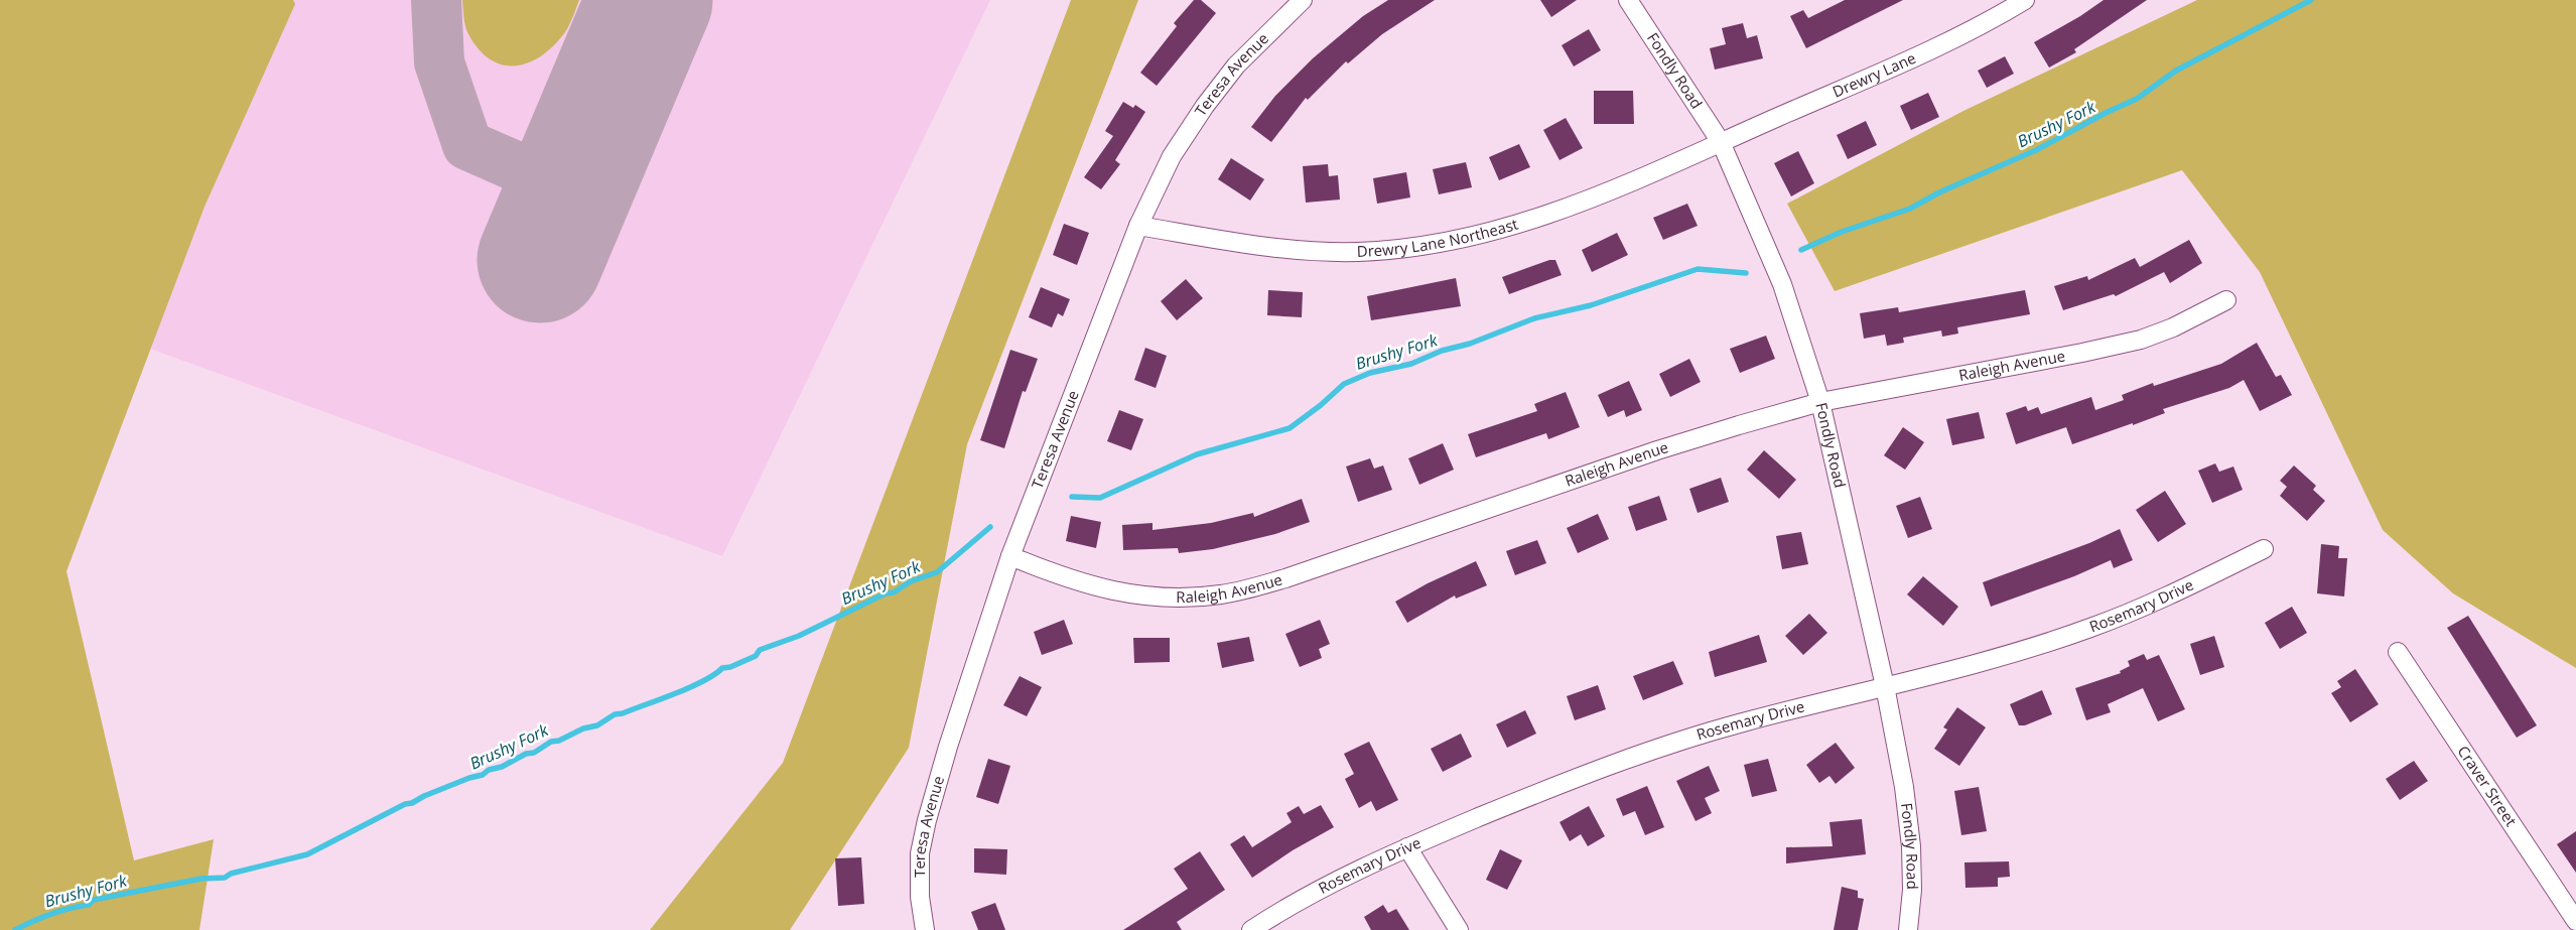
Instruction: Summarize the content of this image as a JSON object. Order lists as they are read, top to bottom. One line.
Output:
{"streets":{"street":["Fondly Road","Drewry Lane","Teresa Avenue","Drewry Lane Northeast","Raleigh Avenue","Rosemary Drive","Craver Street"]},"crossings":[["Fondly Road","Drewry Lane"],["Fondly Road","Drewry Lane Northeast"],["Fondly Road","Raleigh Avenue"],["Fondly Road","Rosemary Drive"],["Drewry Lane","Drewry Lane Northeast"],["Teresa Avenue","Drewry Lane Northeast"],["Teresa Avenue","Raleigh Avenue"]],"water":["Brushy Fork"]}
